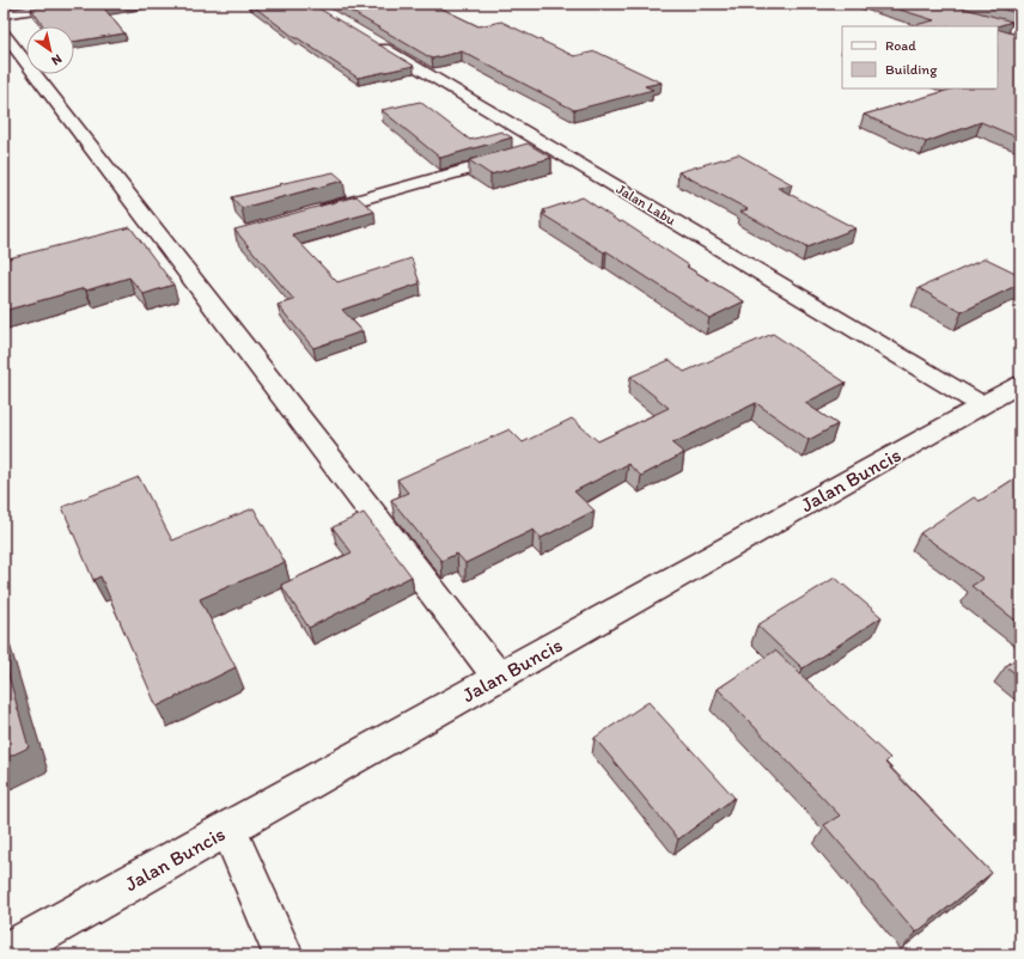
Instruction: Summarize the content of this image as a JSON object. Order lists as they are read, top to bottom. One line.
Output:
{"streets":{"street":["Jalan Labu","Jalan Buncis"]},"crossings":[["Jalan Labu","Jalan Buncis"]],"legend":["Road","Building"],"north":"bottom right"}
